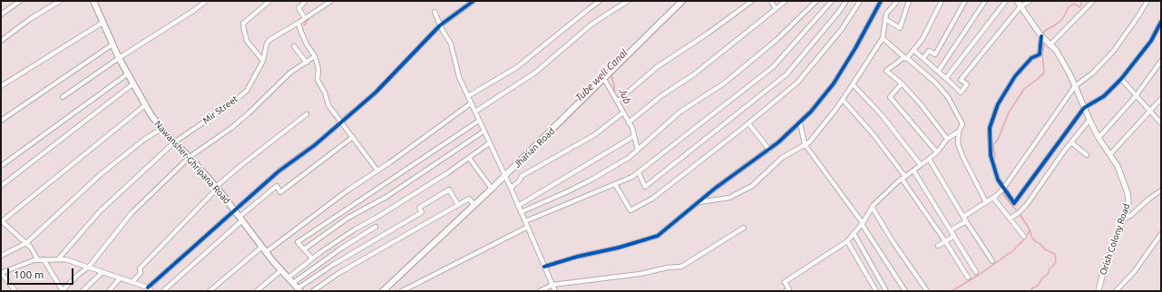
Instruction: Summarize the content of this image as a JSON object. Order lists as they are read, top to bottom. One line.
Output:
{"streets":{"main road":["Jharian Road","Nawansher-Ghripana Road"],"street":["Mir Street","Orish Colony Road"]},"crossings":[["Mir Street","Nawansher-Ghripana Road"]],"water":["Tube well Canal","Jub"],"scale_bar":"100 m"}
